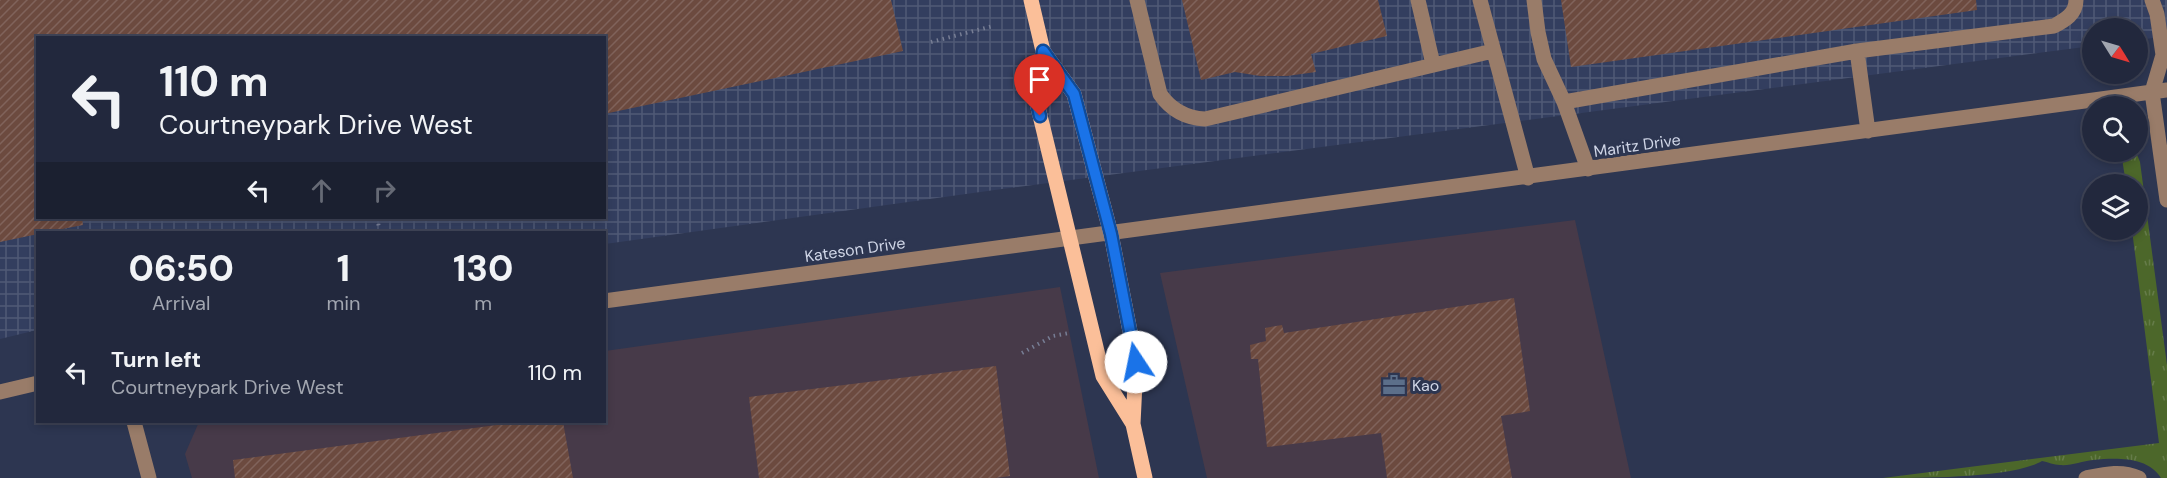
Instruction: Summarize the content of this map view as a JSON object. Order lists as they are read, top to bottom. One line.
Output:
{"streets":{"street":["Maritz Drive","Kateson Drive"]},"crossings":[["Maritz Drive","Kateson Drive"]],"places":{"office":["Kao"]},"north":"bottom right","page":{"turn":["110 m","Courtneypark Drive West"],"eta":["06:50","Arrival","1","min","130","m"],"list":[{"name":"Turn left","note":"Courtneypark Drive West","value":"110 m"}]}}
